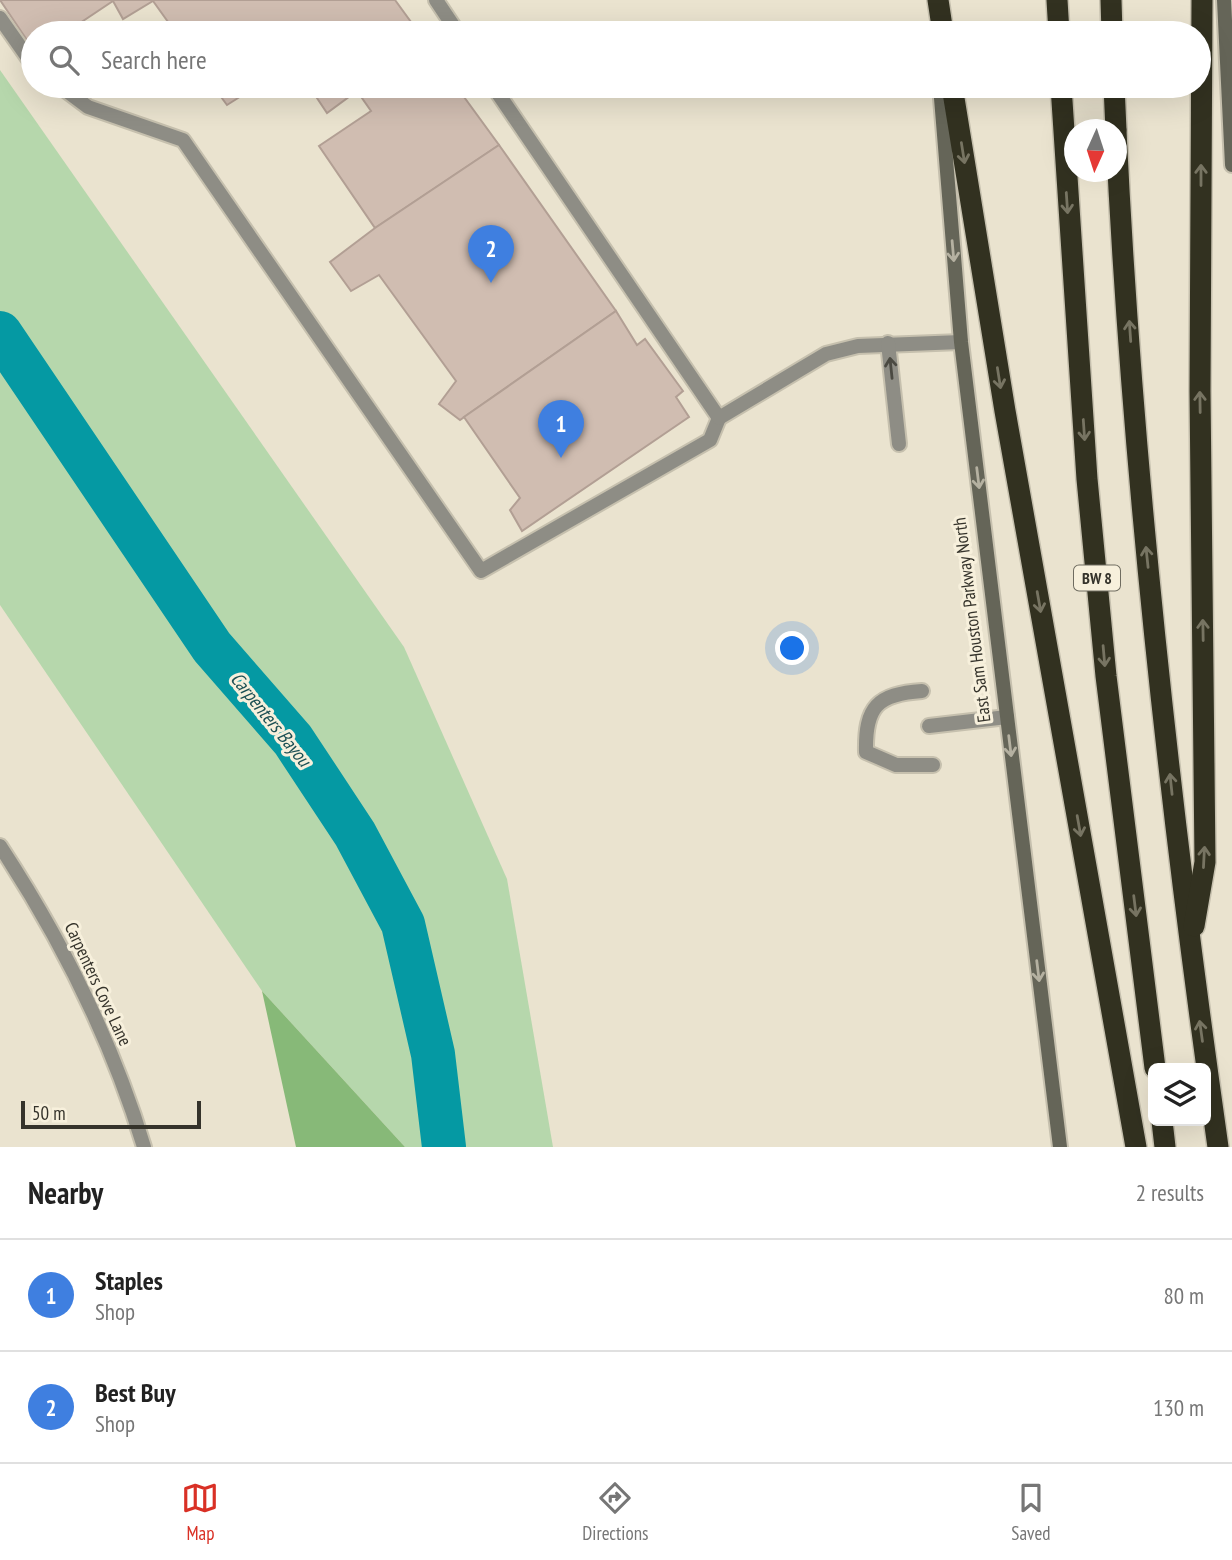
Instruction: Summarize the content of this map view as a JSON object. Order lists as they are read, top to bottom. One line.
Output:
{"streets":{"highway":["BW 8"],"main road":["East Sam Houston Parkway North"],"street":["Carpenters Cove Lane"]},"one_way":["East Sam Houston Parkway North"],"water":["Carpenters Bayou"],"scale_bar":"50 m","north":"bottom","page":{"search":"Search here","pins":["2","1"],"scale":"50 m","heading":["Nearby","2 results"],"list":[{"mark":"1","name":"Staples","note":"Shop","value":"80 m"},{"mark":"2","name":"Best Buy","note":"Shop","value":"130 m"}],"nav":["Map","Directions","Saved"]}}
